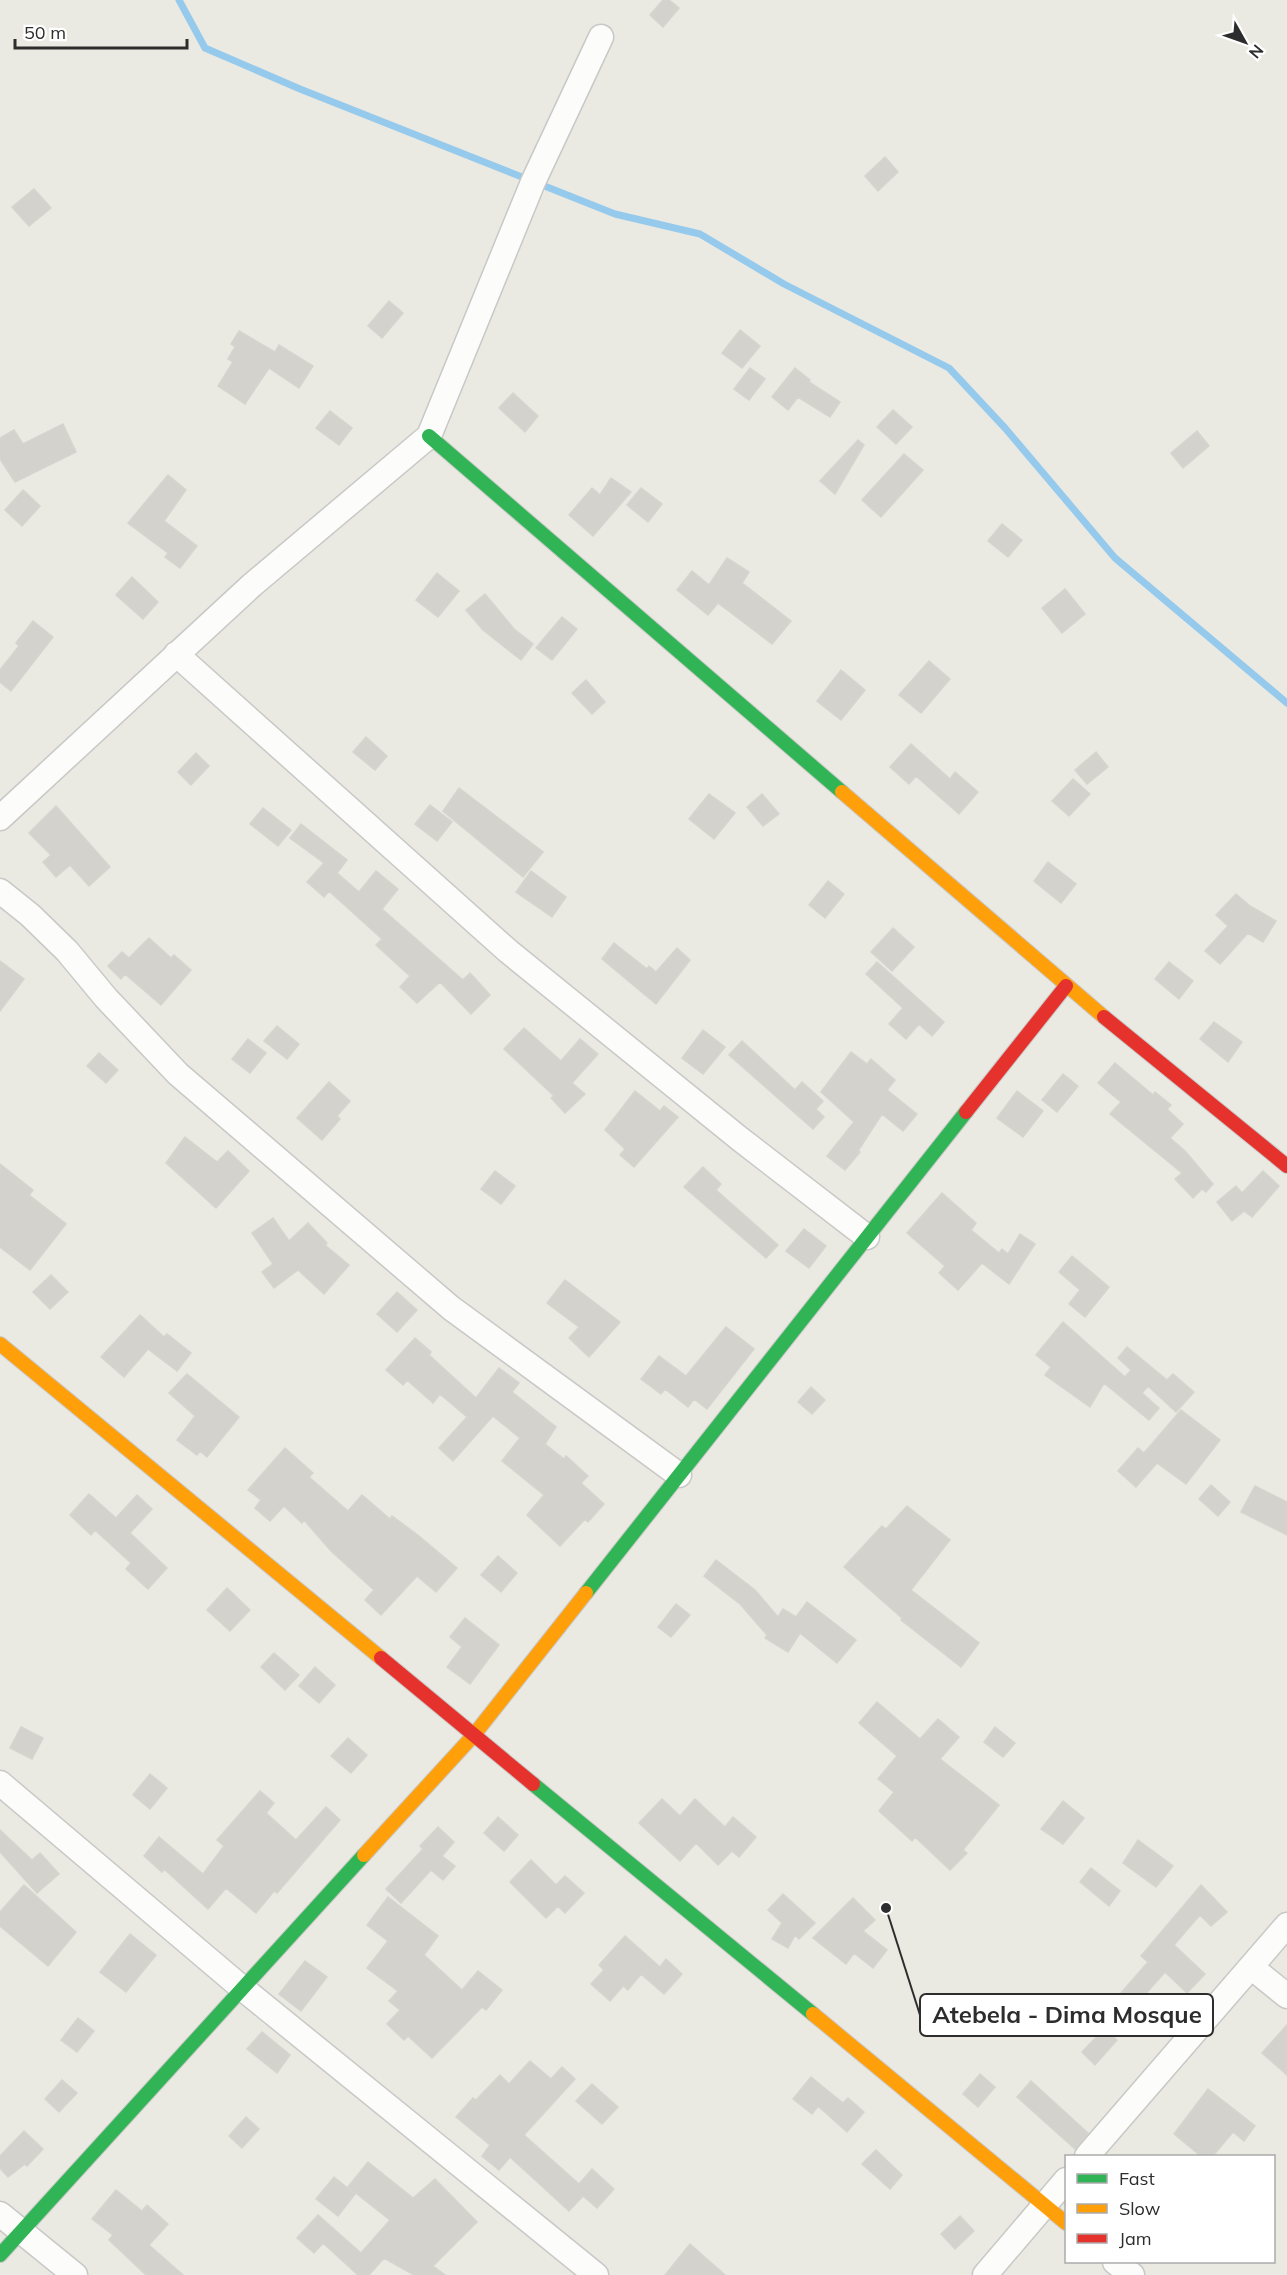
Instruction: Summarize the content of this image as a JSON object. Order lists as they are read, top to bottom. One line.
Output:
{"places":["Atebela - Dima Mosque"],"legend":["Fast","Slow","Jam"],"scale_bar":"50 m","north":"bottom right"}
